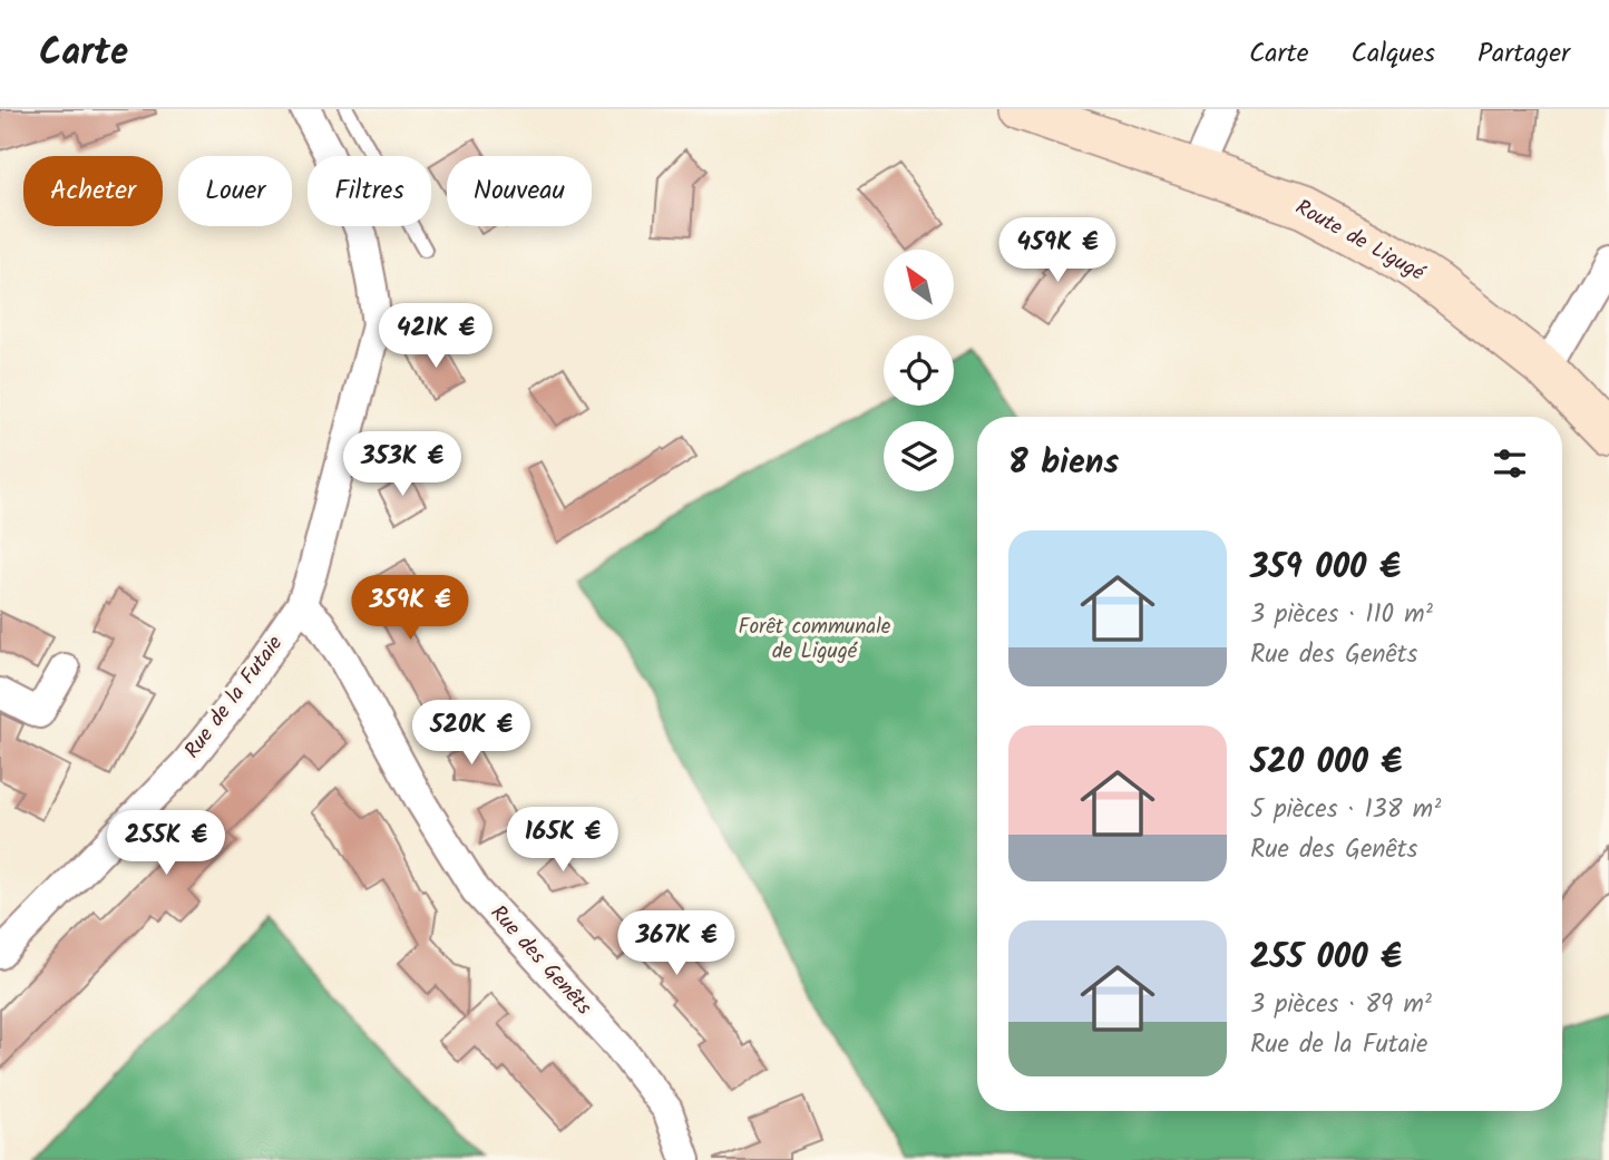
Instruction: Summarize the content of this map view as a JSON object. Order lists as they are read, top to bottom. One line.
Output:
{"streets":{"street":["Route de Ligugé","Rue de la Futaie","Rue des Genêts"]},"crossings":[["Rue de la Futaie","Rue des Genêts"]],"parks":["Forêt communale de Ligugé"],"north":"top left","page":{"header":"Carte","nav":["Carte","Calques","Partager"],"chip":["Acheter","Louer","Filtres","Nouveau"],"price":["459K €","421K €","353K €","359K €","520K €","165K €","255K €","367K €"],"heading":"8 biens","list":[{"name":"359 000 €","note":"3 pièces · 110 m² · Rue des Genêts"},{"name":"520 000 €","note":"5 pièces · 138 m² · Rue des Genêts"},{"name":"255 000 €","note":"3 pièces · 89 m² · Rue de la Futaie"}]}}
